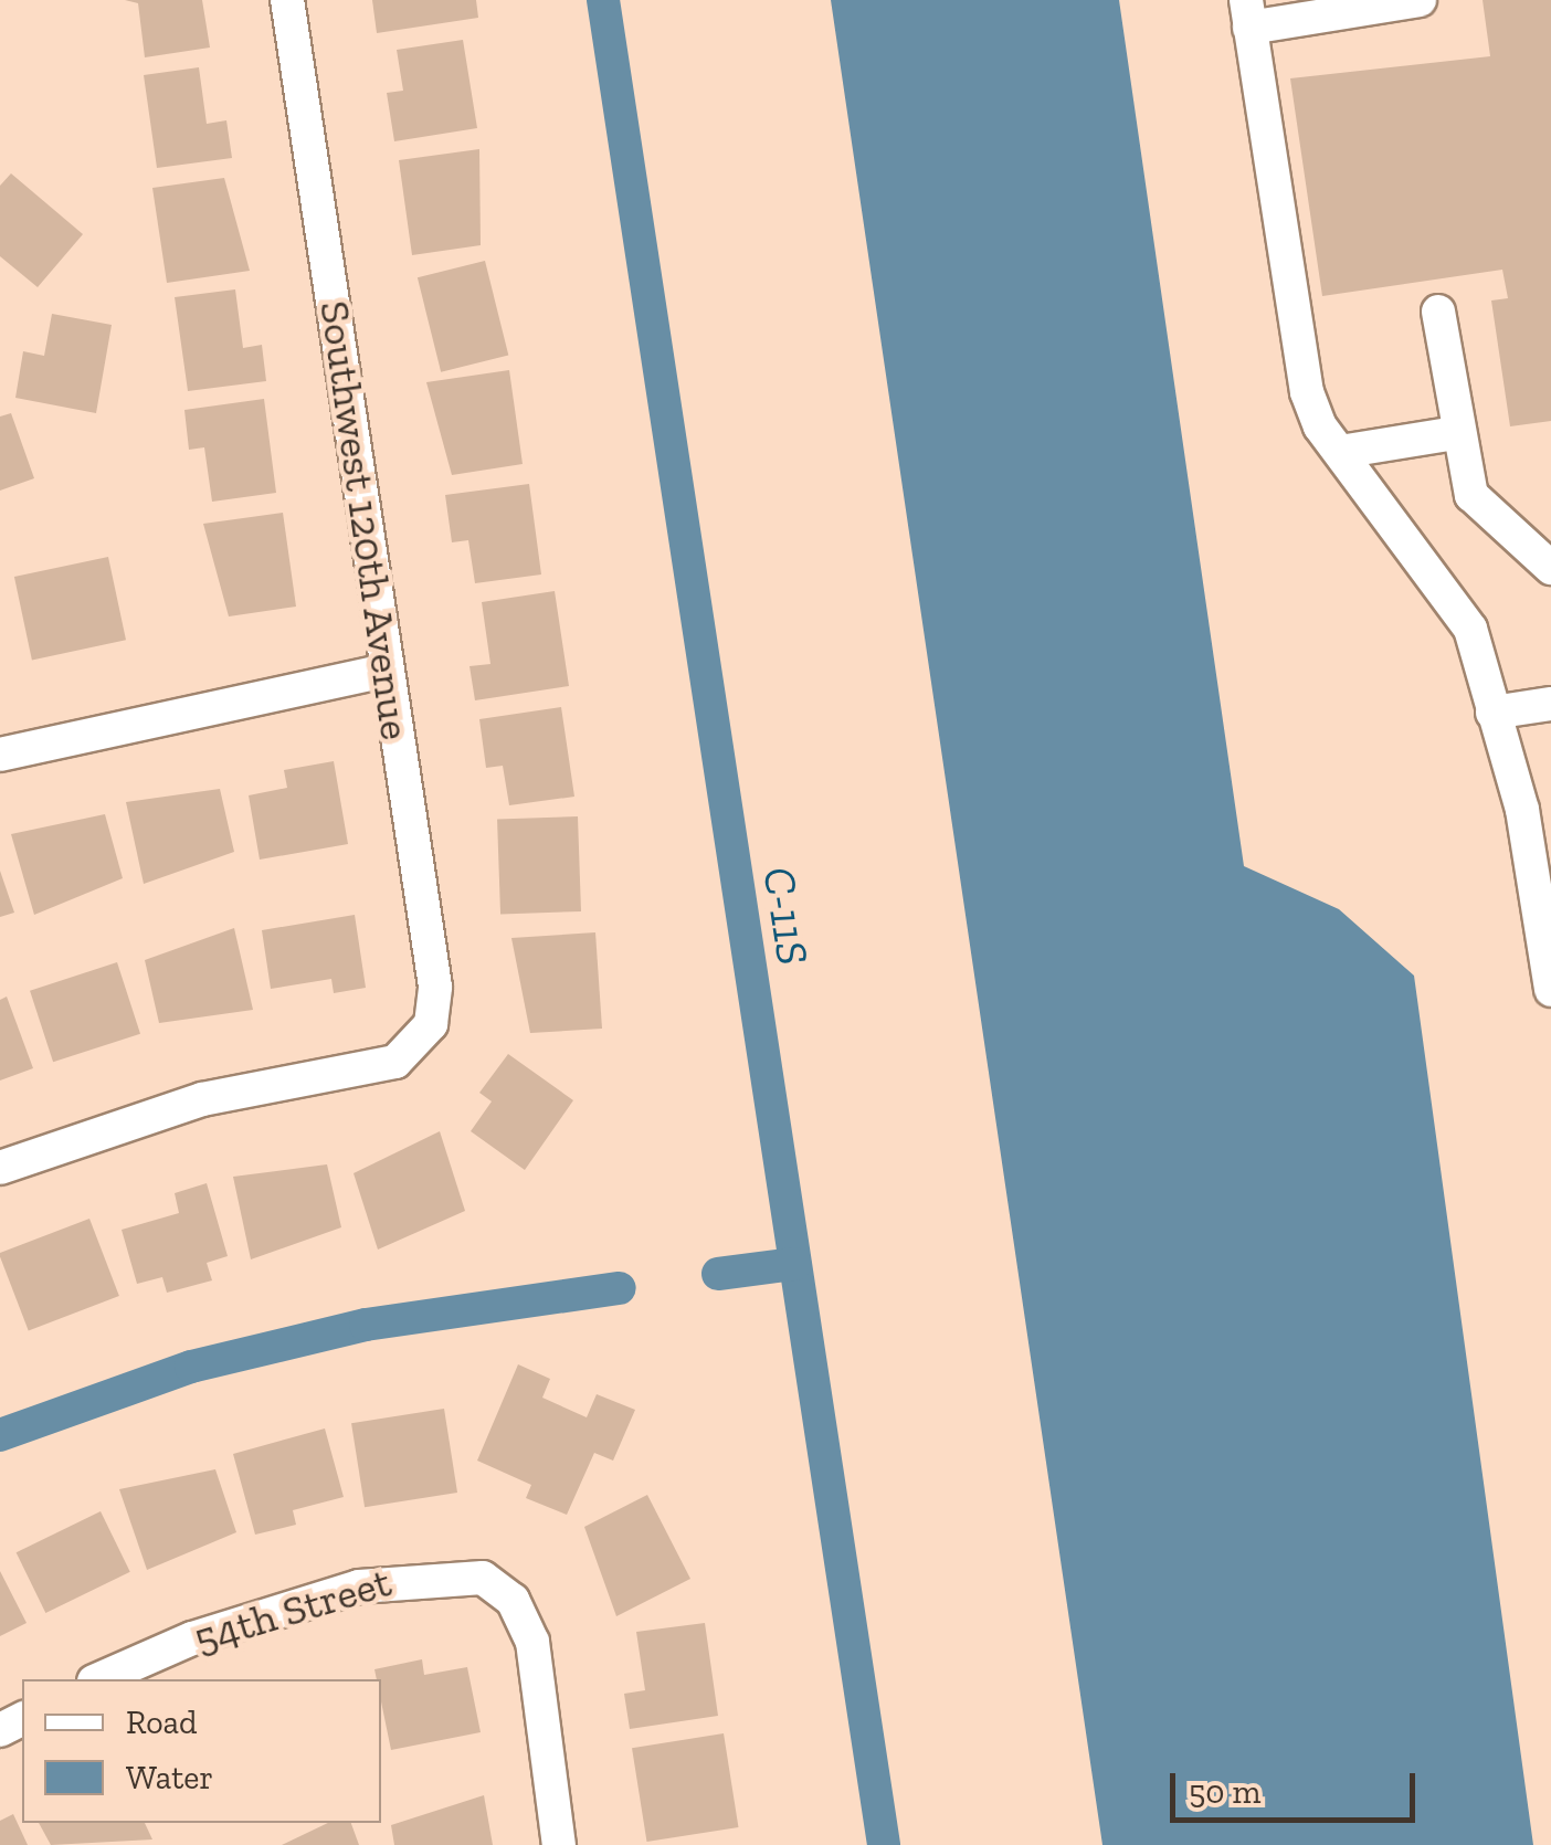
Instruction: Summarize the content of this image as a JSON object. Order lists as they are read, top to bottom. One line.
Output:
{"streets":{"street":["Southwest 120th Avenue","54th Street"]},"water":["C-11S"],"legend":["Road","Water"],"scale_bar":"50 m"}
